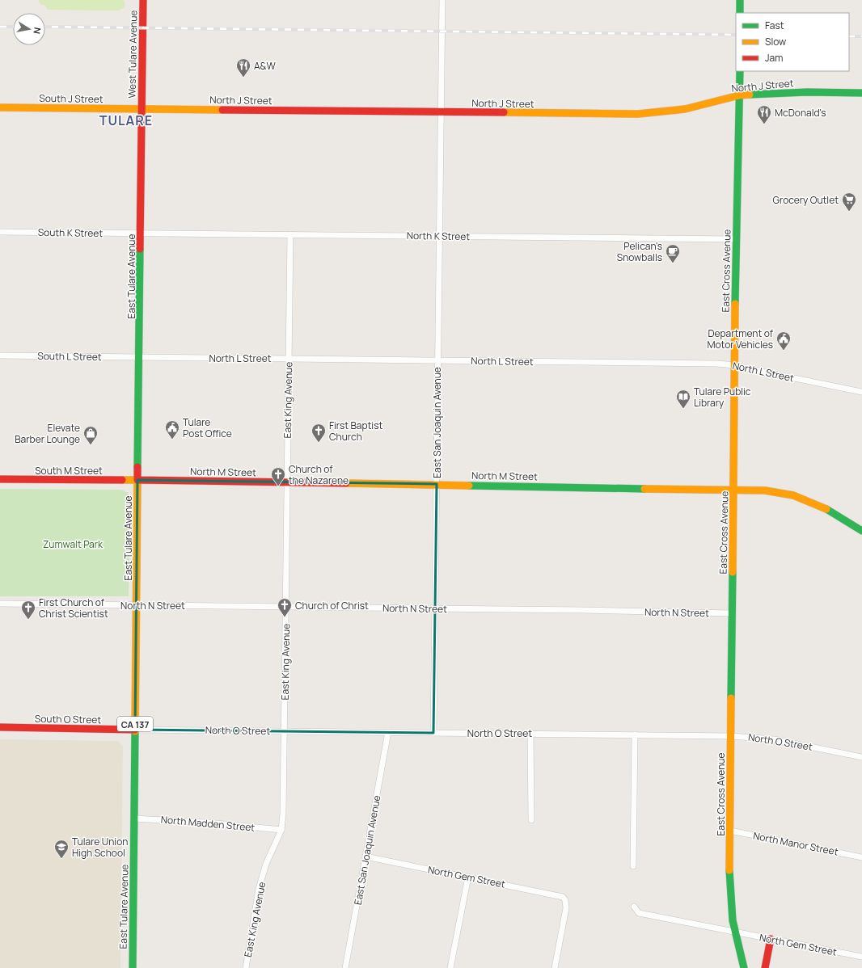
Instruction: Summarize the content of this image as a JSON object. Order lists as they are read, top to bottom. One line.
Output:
{"streets":{"main road":["West Tulare Avenue","North J Street","South J Street","East Cross Avenue","East Tulare Avenue","South M Street","North M Street","South O Street","CA 137"],"street":["South K Street","North K Street","South L Street","North L Street","East King Avenue","East San Joaquin Avenue","North N Street","North O Street","North Madden Street","North Manor Street","North Gem Street"]},"crossings":[["West Tulare Avenue","North J Street"],["West Tulare Avenue","South J Street"],["West Tulare Avenue","East Tulare Avenue"],["North J Street","South J Street"],["North J Street","East Cross Avenue"],["North J Street","East Tulare Avenue"],["North J Street","East San Joaquin Avenue"],["South J Street","East Tulare Avenue"],["South K Street","North K Street"],["South K Street","East Tulare Avenue"],["North K Street","East Cross Avenue"],["North K Street","East Tulare Avenue"],["North K Street","East King Avenue"],["North K Street","East San Joaquin Avenue"],["East Cross Avenue","North L Street"],["East Cross Avenue","North M Street"],["East Cross Avenue","North N Street"],["East Cross Avenue","North O Street"],["East Cross Avenue","North Manor Street"],["East Cross Avenue","North Gem Street"],["East Tulare Avenue","South L Street"],["East Tulare Avenue","North L Street"],["East Tulare Avenue","South M Street"],["East Tulare Avenue","North M Street"],["East Tulare Avenue","North N Street"],["East Tulare Avenue","South O Street"],["East Tulare Avenue","North O Street"],["East Tulare Avenue","North Madden Street"],["South L Street","North L Street"],["North L Street","East King Avenue"],["North L Street","East San Joaquin Avenue"],["East King Avenue","North M Street"],["East King Avenue","North N Street"],["East King Avenue","North O Street"],["East King Avenue","North Madden Street"],["East San Joaquin Avenue","North M Street"],["East San Joaquin Avenue","North N Street"],["East San Joaquin Avenue","North O Street"],["East San Joaquin Avenue","North Gem Street"],["South M Street","North M Street"],["South O Street","North O Street"]],"districts":["TULARE"],"parks":["Zumwalt Park"],"places":{"restaurant":["A&W","McDonald's"],"supermarket":["Grocery Outlet"],"cafe":["Pelican's Snowballs"],"public building":["Department of Motor Vehicles","Tulare Post Office"],"library":["Tulare Public Library"],"church":["First Baptist Church","Church of the Nazarene","Church of Christ","First Church of Christ Scientist"],"shop":["Elevate Barber Lounge"],"school or university":["Tulare Union High School"]},"legend":["Fast","Slow","Jam"],"north":"right"}
